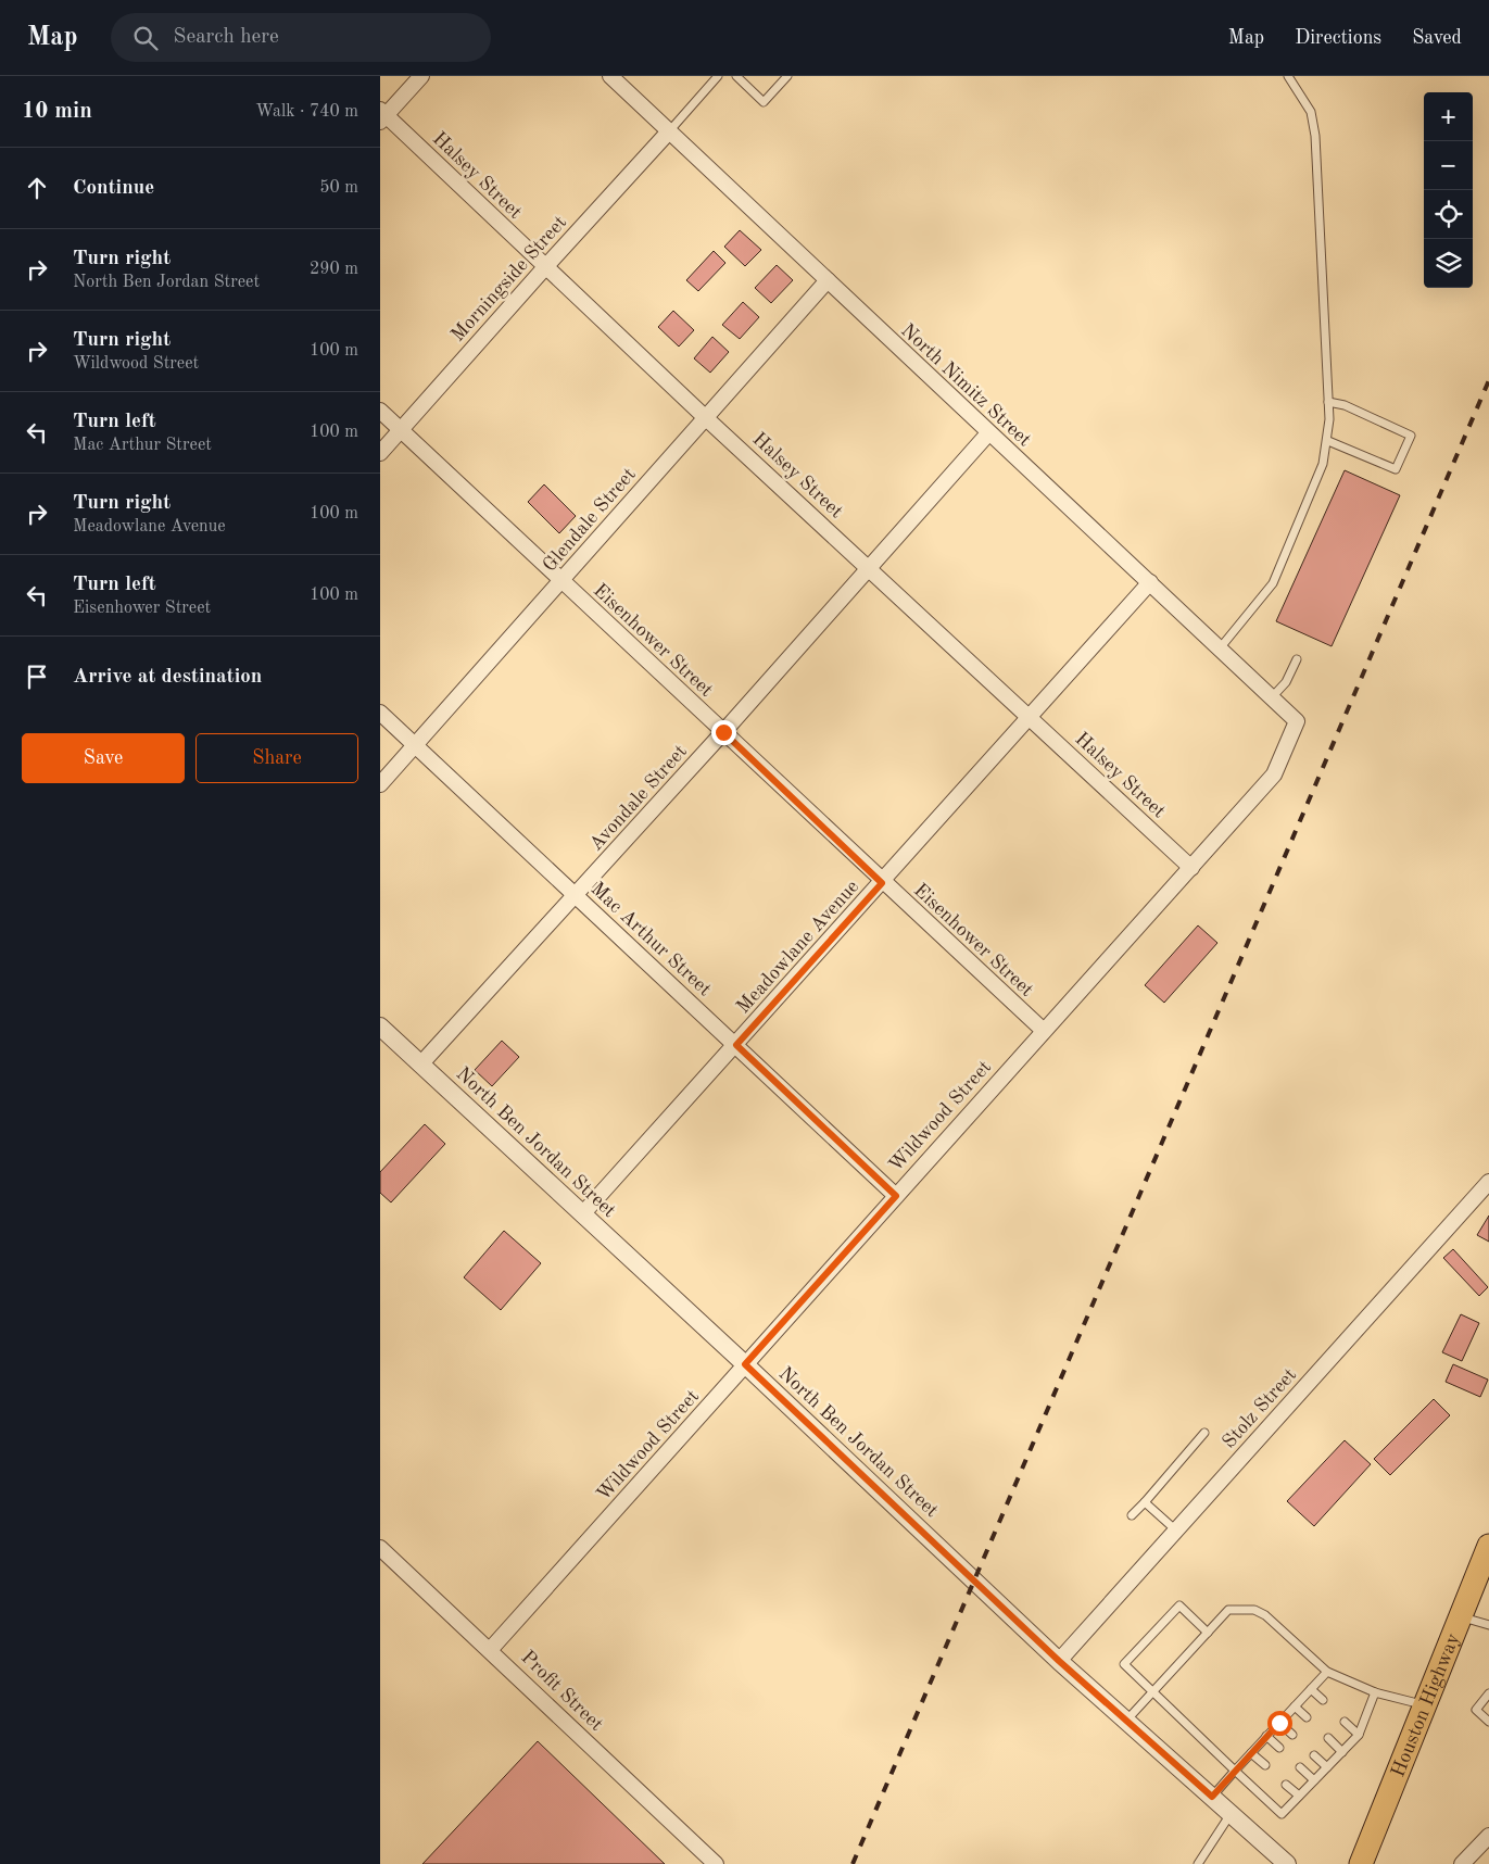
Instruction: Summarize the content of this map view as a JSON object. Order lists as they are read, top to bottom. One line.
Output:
{"streets":{"main road":["Houston Highway"],"street":["Halsey Street","Morningside Street","North Nimitz Street","Glendale Street","Eisenhower Street","Avondale Street","Mac Arthur Street","Meadowlane Avenue","Wildwood Street","North Ben Jordan Street","Stolz Street","Profit Street"]},"crossings":[["Halsey Street","Morningside Street"],["Halsey Street","Glendale Street"],["Halsey Street","Avondale Street"],["Halsey Street","Meadowlane Avenue"],["Halsey Street","Wildwood Street"],["Morningside Street","North Nimitz Street"],["Morningside Street","Eisenhower Street"],["North Nimitz Street","Glendale Street"],["North Nimitz Street","Avondale Street"],["North Nimitz Street","Meadowlane Avenue"],["North Nimitz Street","Wildwood Street"],["Glendale Street","Eisenhower Street"],["Glendale Street","Mac Arthur Street"],["Eisenhower Street","Avondale Street"],["Eisenhower Street","Meadowlane Avenue"],["Eisenhower Street","Wildwood Street"],["Avondale Street","Mac Arthur Street"],["Avondale Street","North Ben Jordan Street"],["Mac Arthur Street","Meadowlane Avenue"],["Mac Arthur Street","Wildwood Street"],["Meadowlane Avenue","North Ben Jordan Street"],["Wildwood Street","North Ben Jordan Street"],["Wildwood Street","Profit Street"],["North Ben Jordan Street","Stolz Street"]],"page":{"header":"Map","search":"Search here","nav":["Map","Directions","Saved"],"heading":["10 min","Walk · 740 m"],"map_buttons":["+","−"],"list":[["Continue","50 m"],["Turn right","North Ben Jordan Street","290 m"],["Turn right","Wildwood Street","100 m"],["Turn left","Mac Arthur Street","100 m"],["Turn right","Meadowlane Avenue","100 m"],["Turn left","Eisenhower Street","100 m"],"Arrive at destination"],"buttons":["Save","Share"]}}
